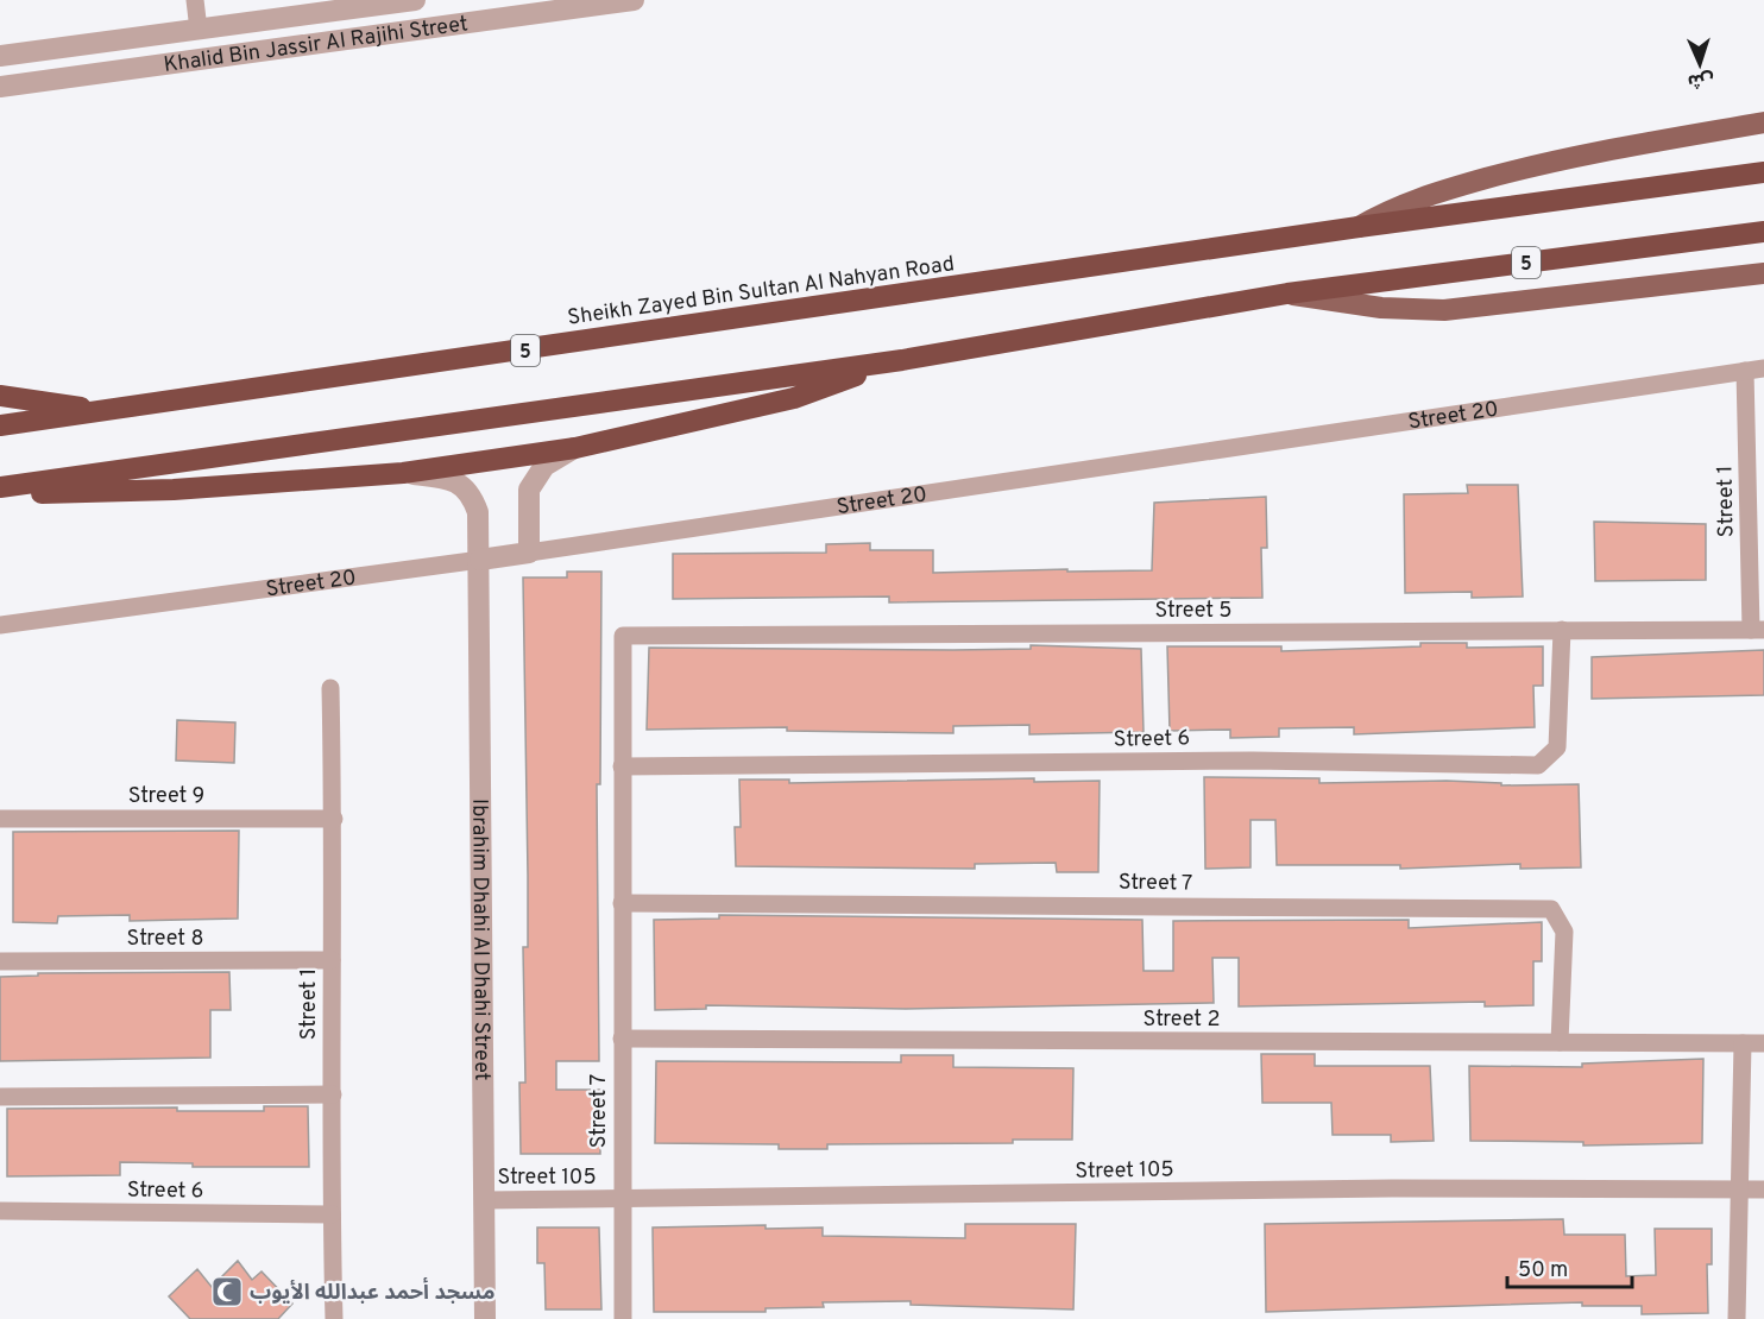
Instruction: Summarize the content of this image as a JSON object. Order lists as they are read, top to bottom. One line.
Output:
{"streets":{"highway":["5","Sheikh Zayed Bin Sultan Al Nahyan Road"],"street":["Khalid Bin Jassir Al Rajihi Street","Street 20","Street 1","Street 5","Street 6","Street 9","Street 7","Street 8","Ibrahim Dhahi Al Dhahi Street","Street 2","Street 105"]},"crossings":[["Street 20","Street 1"],["Street 20","Ibrahim Dhahi Al Dhahi Street"],["Street 1","Street 5"],["Street 1","Street 6"],["Street 1","Street 9"],["Street 1","Street 8"],["Street 5","Street 6"],["Street 5","Street 7"],["Street 6","Street 7"],["Street 7","Street 2"],["Street 7","Street 105"],["Ibrahim Dhahi Al Dhahi Street","Street 105"]],"places":{"mosque":["مسجد أحمد عبدالله الأيوب"]},"scale_bar":"50 m","north":"bottom"}
